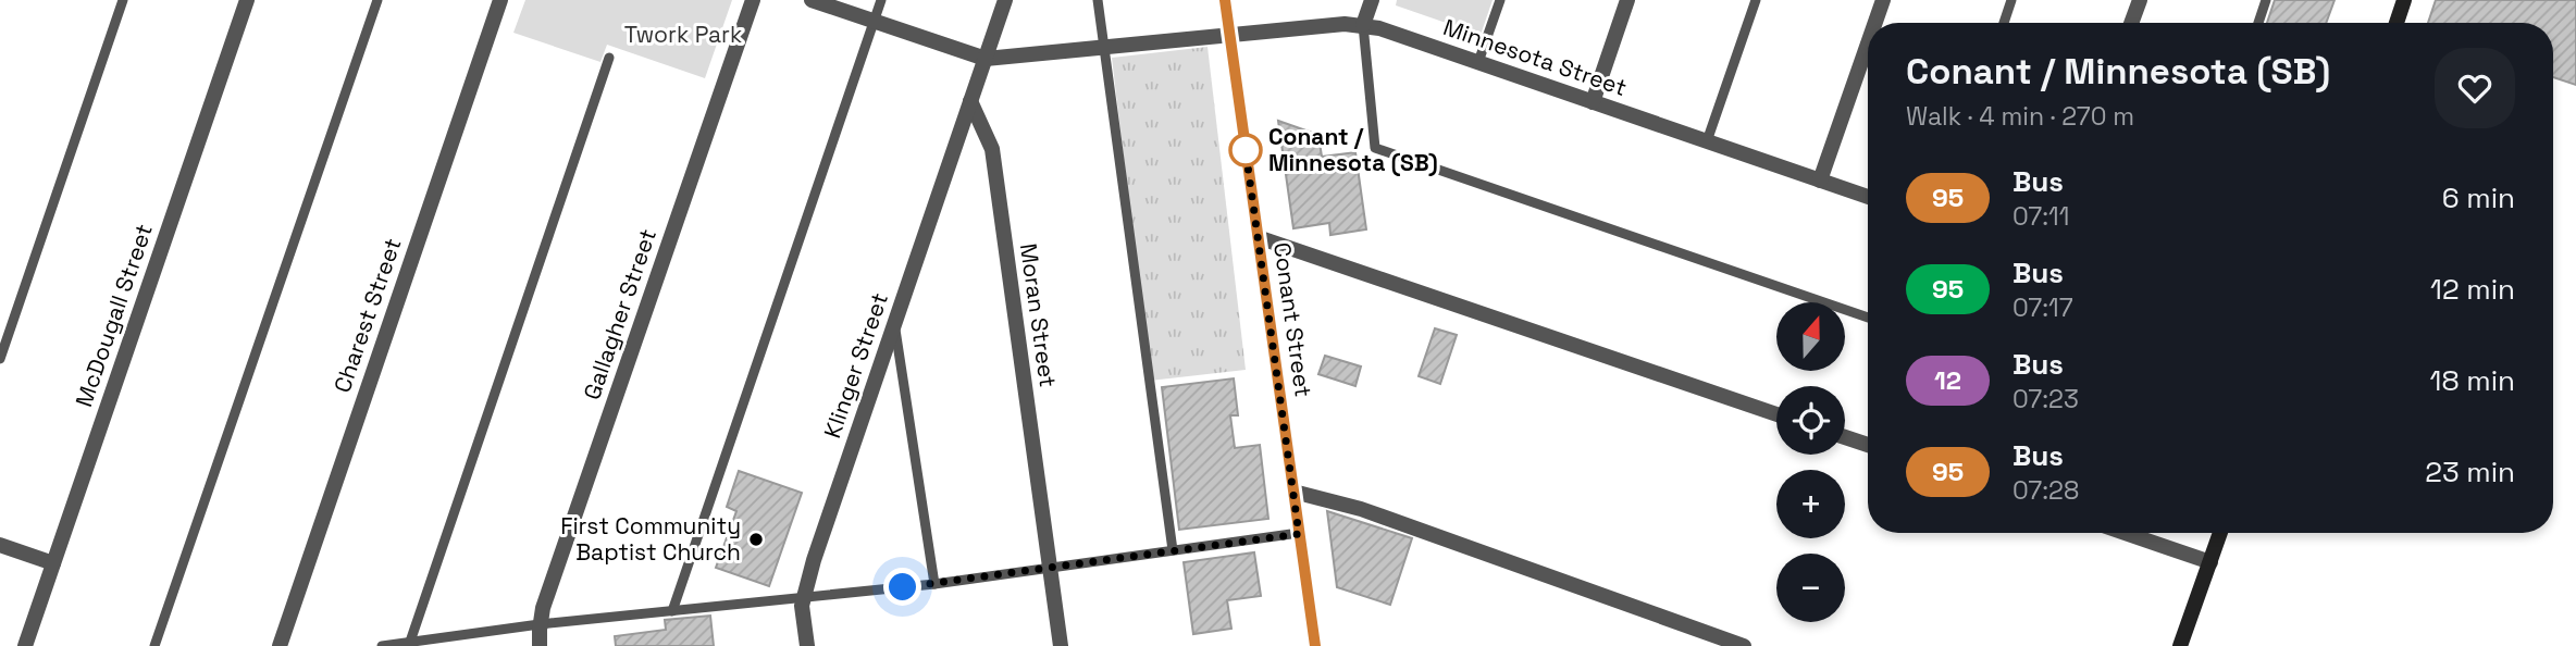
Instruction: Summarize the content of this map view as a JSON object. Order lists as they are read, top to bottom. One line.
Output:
{"streets":{"main road":["Conant Street"],"street":["Minnesota Street","Gallagher Street","McDougall Street","Charest Street","Moran Street","Klinger Street"]},"crossings":[["Minnesota Street","Conant Street"],["Moran Street","Klinger Street"]],"parks":["Twork Park"],"places":["Conant / Minnesota (SB)","First Community Baptist Church"],"lines":["bus line 95"],"north":"top","page":{"heading":["Conant / Minnesota (SB)","Walk · 4 min · 270 m"],"list":[{"mark":"95","name":"Bus","note":"07:11","value":"6 min"},{"mark":"95","name":"Bus","note":"07:17","value":"12 min"},{"mark":"12","name":"Bus","note":"07:23","value":"18 min"},{"mark":"95","name":"Bus","note":"07:28","value":"23 min"}],"map_buttons":["+","−"]}}
